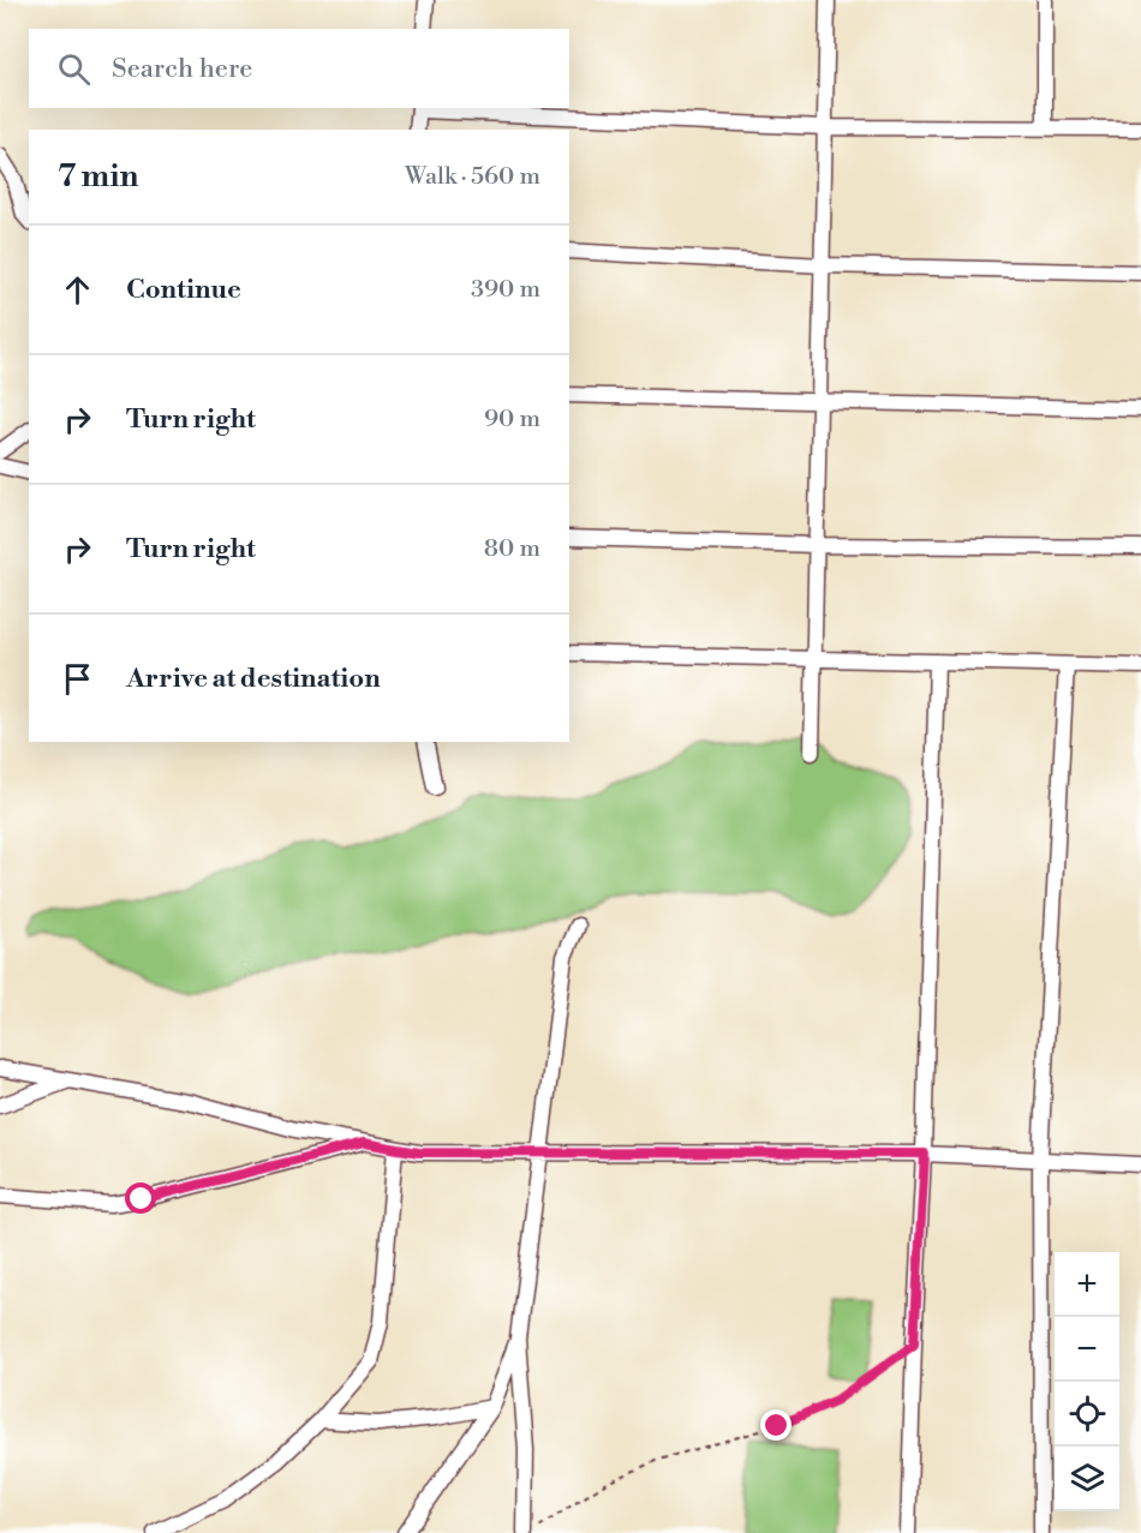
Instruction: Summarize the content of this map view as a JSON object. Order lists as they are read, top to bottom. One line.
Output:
{"page":{"search":"Search here","heading":["7 min","Walk · 560 m"],"list":[["Continue","390 m"],["Turn right","90 m"],["Turn right","80 m"],"Arrive at destination"],"map_buttons":["+","−"]}}
